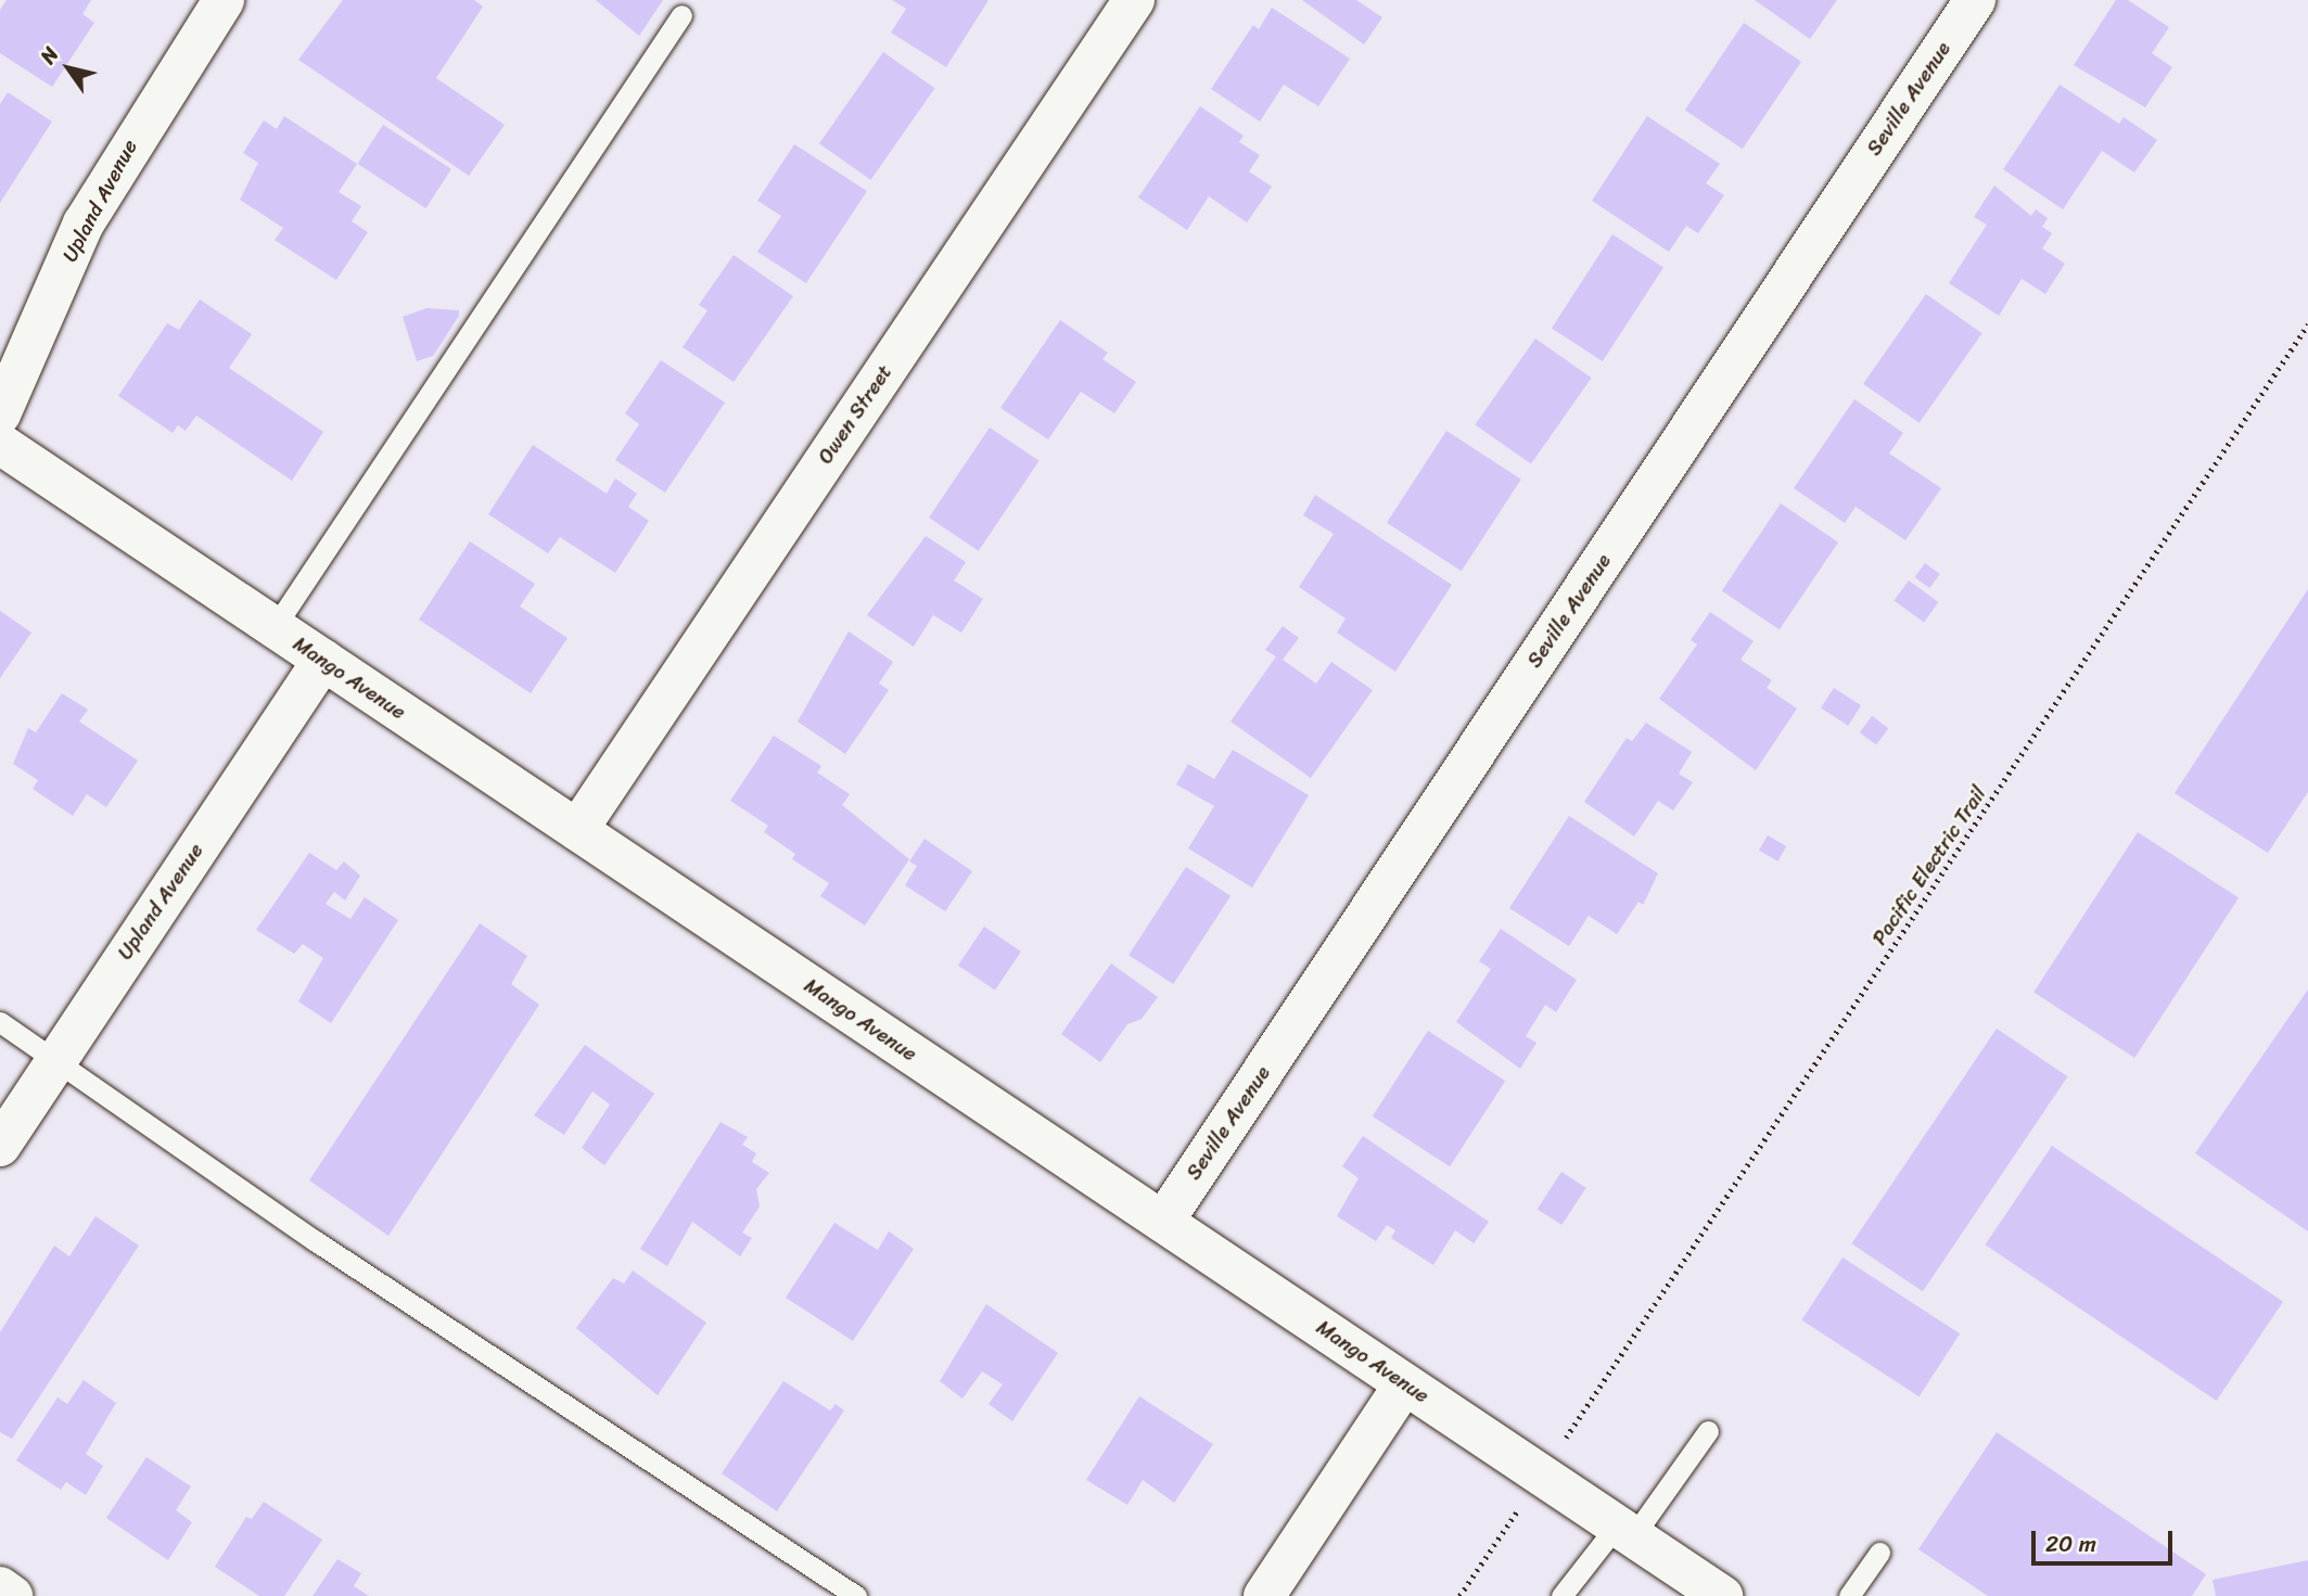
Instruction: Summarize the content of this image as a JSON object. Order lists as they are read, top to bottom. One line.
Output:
{"streets":{"street":["Seville Avenue","Upland Avenue","Owen Street","Mango Avenue"],"path":["Pacific Electric Trail"]},"crossings":[["Seville Avenue","Mango Avenue"],["Upland Avenue","Mango Avenue"],["Owen Street","Mango Avenue"]],"scale_bar":"20 m","north":"top left"}
